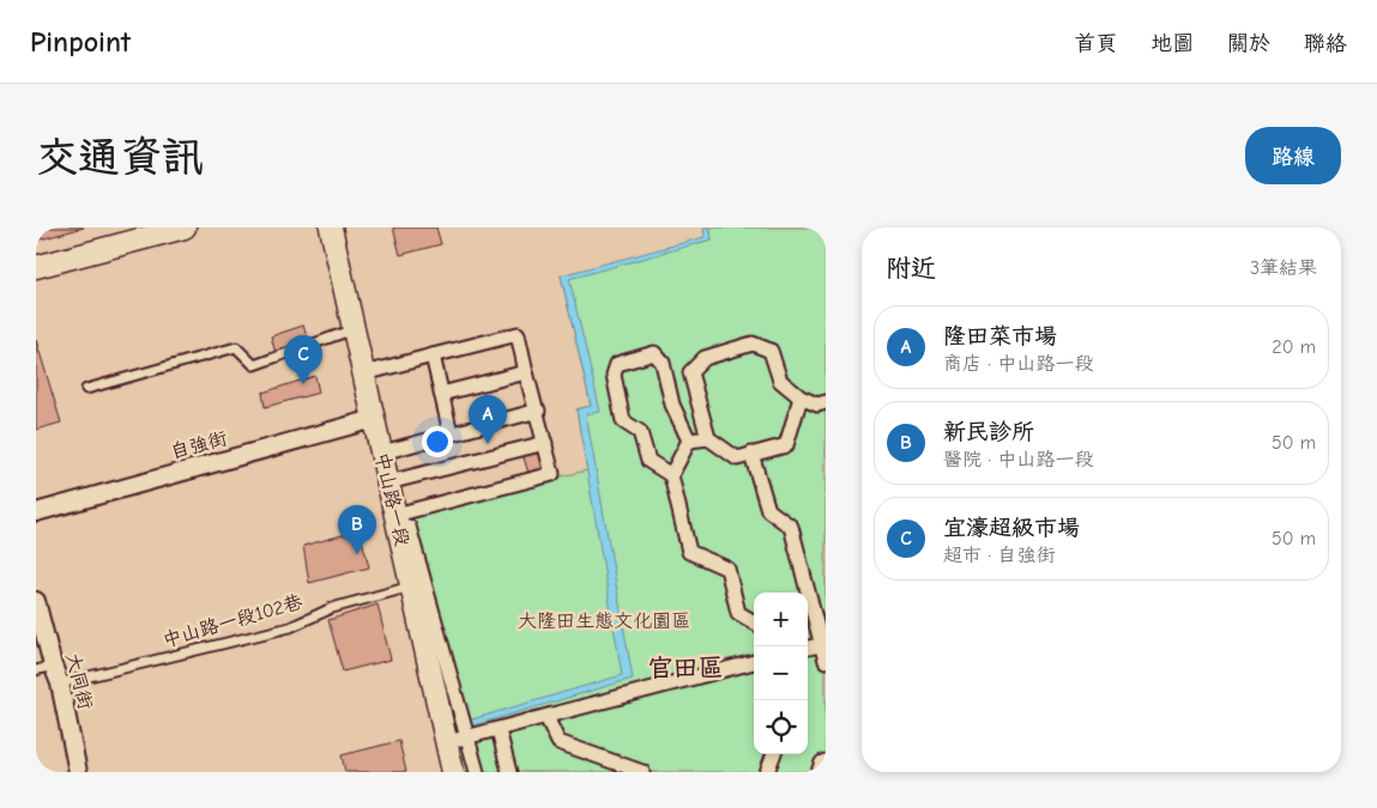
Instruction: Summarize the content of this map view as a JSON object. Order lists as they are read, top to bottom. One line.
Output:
{"streets":{"street":["自強街","中山路一段","大同街"],"lane":["中山路一段102巷"]},"crossings":[["自強街","中山路一段"],["中山路一段","中山路一段102巷"],["中山路一段102巷","大同街"]],"districts":["官田區"],"parks":["大隆田生態文化園區"],"page":{"header":"Pinpoint","nav":["首頁","地圖","關於","聯絡"],"buttons":"路線","title":"交通資訊","heading":["附近","3筆結果"],"list":[{"mark":"A","name":"隆田菜市場","note":"商店 · 中山路一段","value":"20 m"},{"mark":"B","name":"新民診所","note":"醫院 · 中山路一段","value":"50 m"},{"mark":"C","name":"宜濠超級市場","note":"超市 · 自強街","value":"50 m"}],"pins":["C","A","B"],"map_buttons":["+","−"]}}
